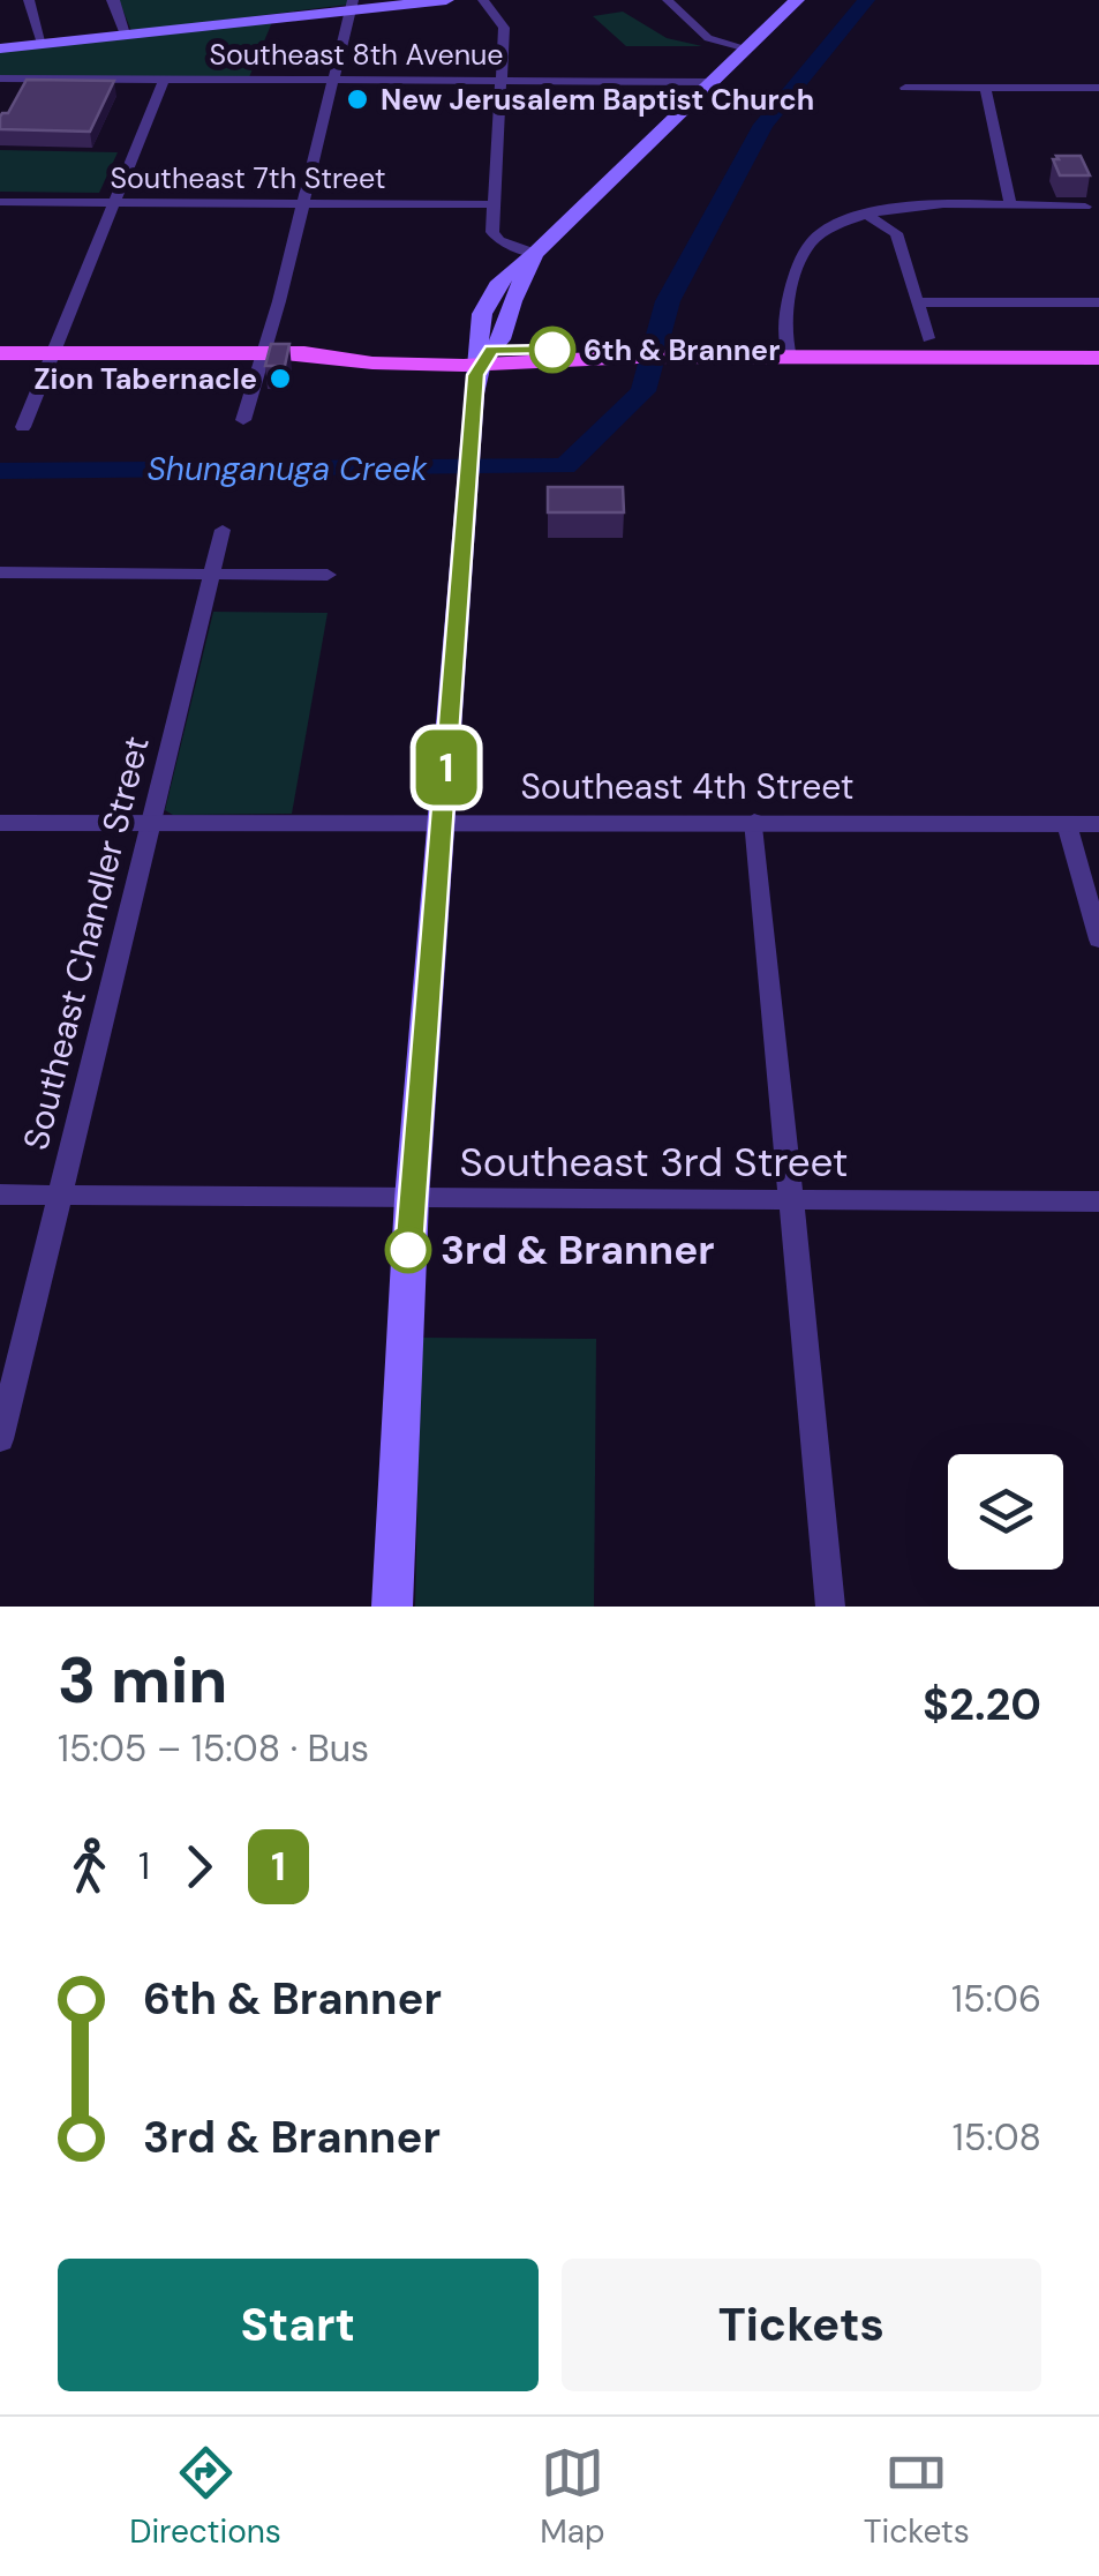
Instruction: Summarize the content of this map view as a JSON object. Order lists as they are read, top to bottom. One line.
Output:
{"streets":{"street":["Southeast 8th Avenue","Southeast 7th Street","Southeast 4th Street","Southeast Chandler Street","Southeast 3rd Street"]},"crossings":[["Southeast 4th Street","Southeast Chandler Street"],["Southeast Chandler Street","Southeast 3rd Street"]],"water":["Shunganuga Creek"],"places":["New Jerusalem Baptist Church","6th & Branner","Zion Tabernacle","3rd & Branner"],"lines":["bus line 1"],"page":{"on_map":"1","heading":["3 min","15:05 – 15:08 · Bus","$2.20"],"legs":["1","1"],"list":[{"name":"6th & Branner","value":"15:06"},{"name":"3rd & Branner","value":"15:08"}],"buttons":["Start","Tickets"],"tabs":["Directions","Map","Tickets"]}}
